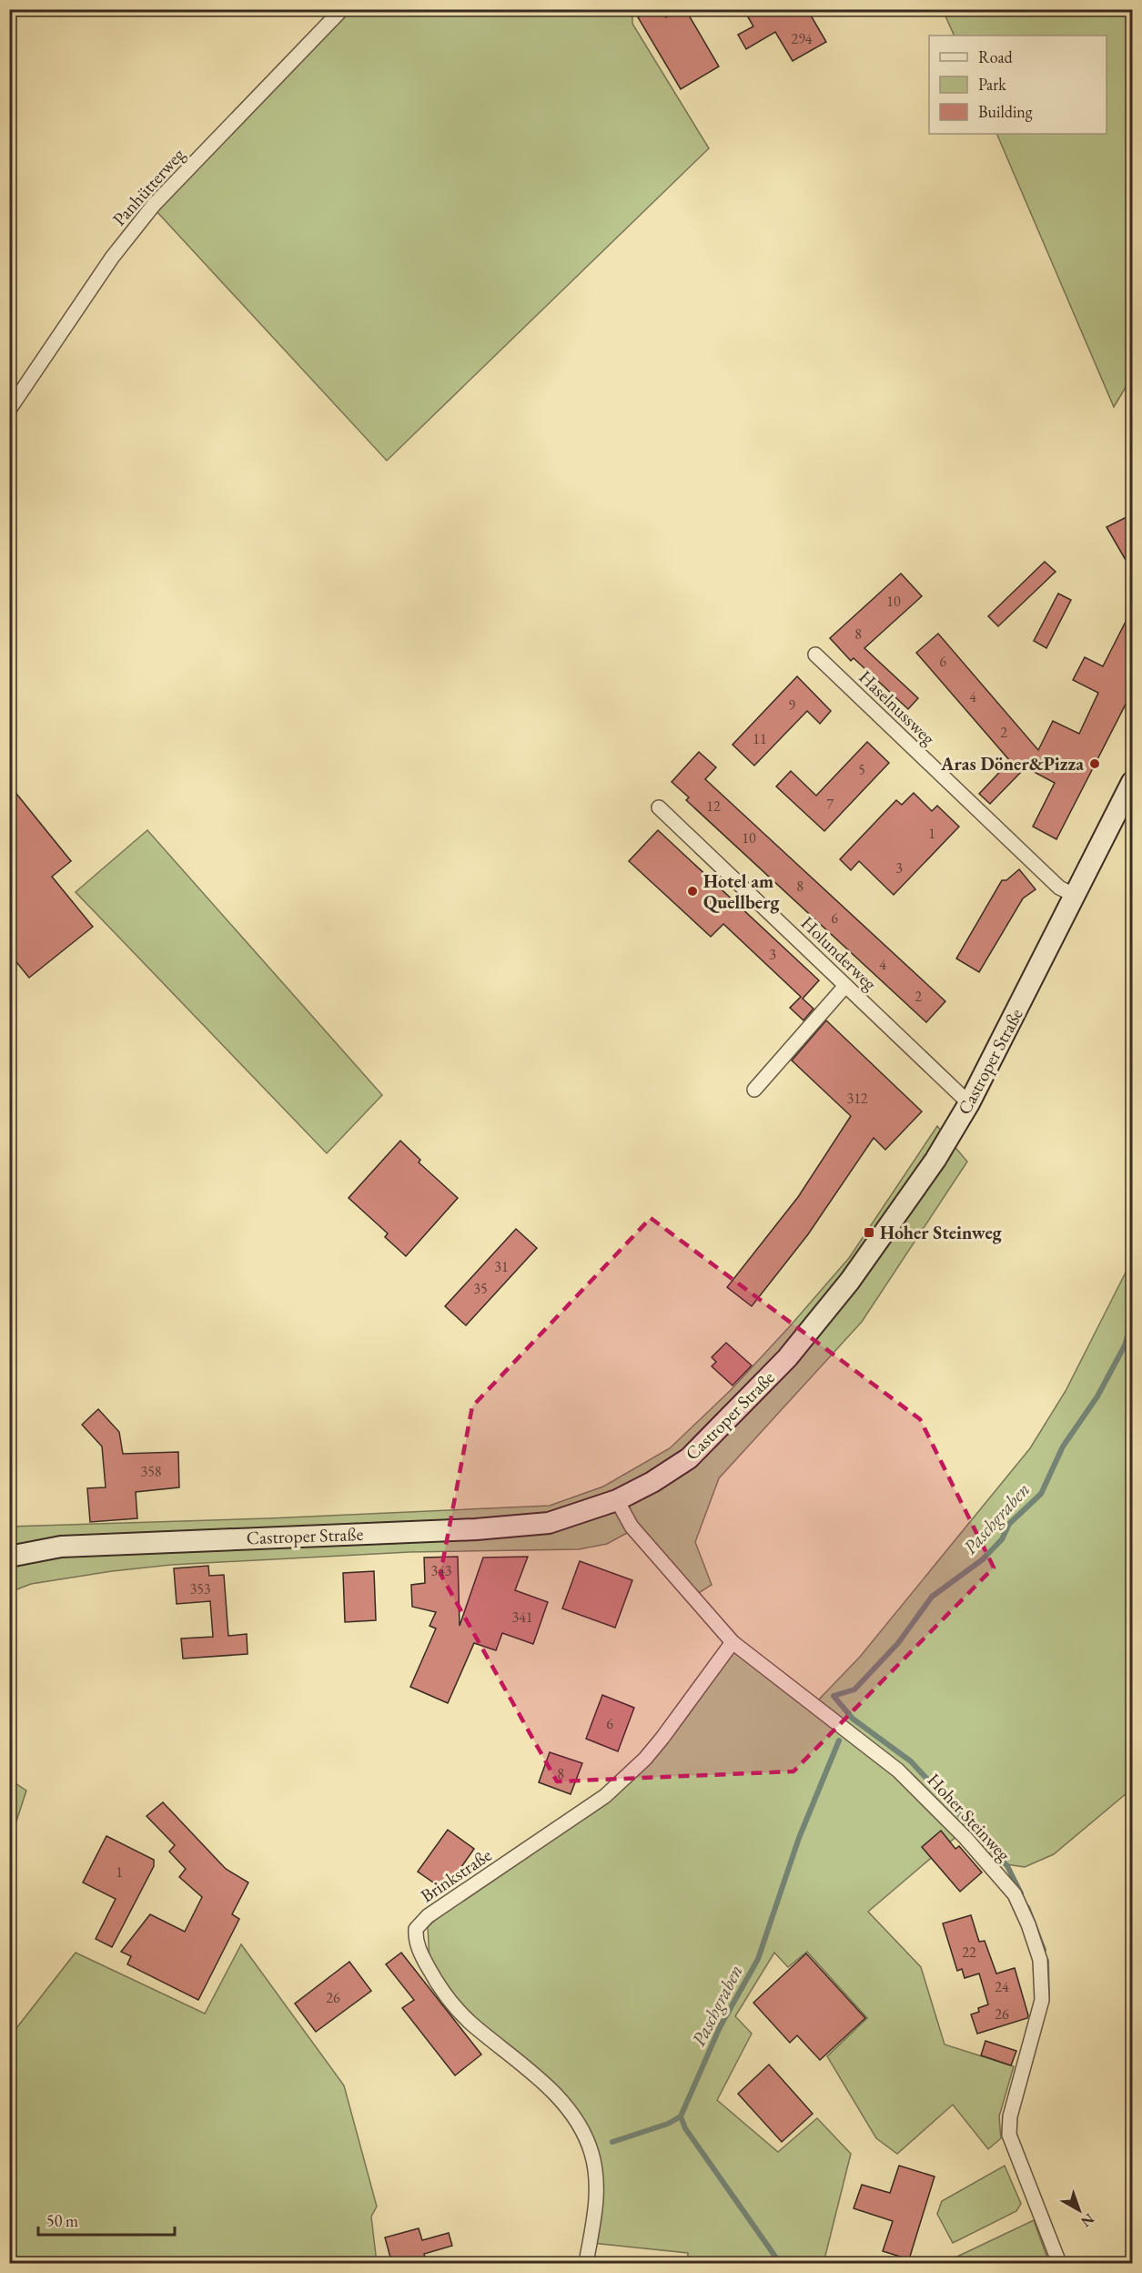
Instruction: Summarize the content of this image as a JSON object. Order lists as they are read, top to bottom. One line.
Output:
{"streets":{"main road":["Castroper Straße"],"street":["Panhütterweg","Haselnussweg","Holunderweg","Hoher Steinweg","Brinkstraße"]},"crossings":[["Haselnussweg","Castroper Straße"],["Holunderweg","Castroper Straße"],["Castroper Straße","Hoher Steinweg"],["Hoher Steinweg","Brinkstraße"]],"water":["Paschgraben"],"places":{"other":["Aras Döner&Pizza","Hotel am Quellberg"],"transit":["Hoher Steinweg"]},"house_numbers":["294","10","8","6","4","9","2","11","5","7","12","1","10","3","8","6","3","4","2","312","31","35","358","343","353","341","6","8","1","22","24","26","26"],"legend":["Road","Park","Building"],"scale_bar":"50 m","north":"bottom right"}
